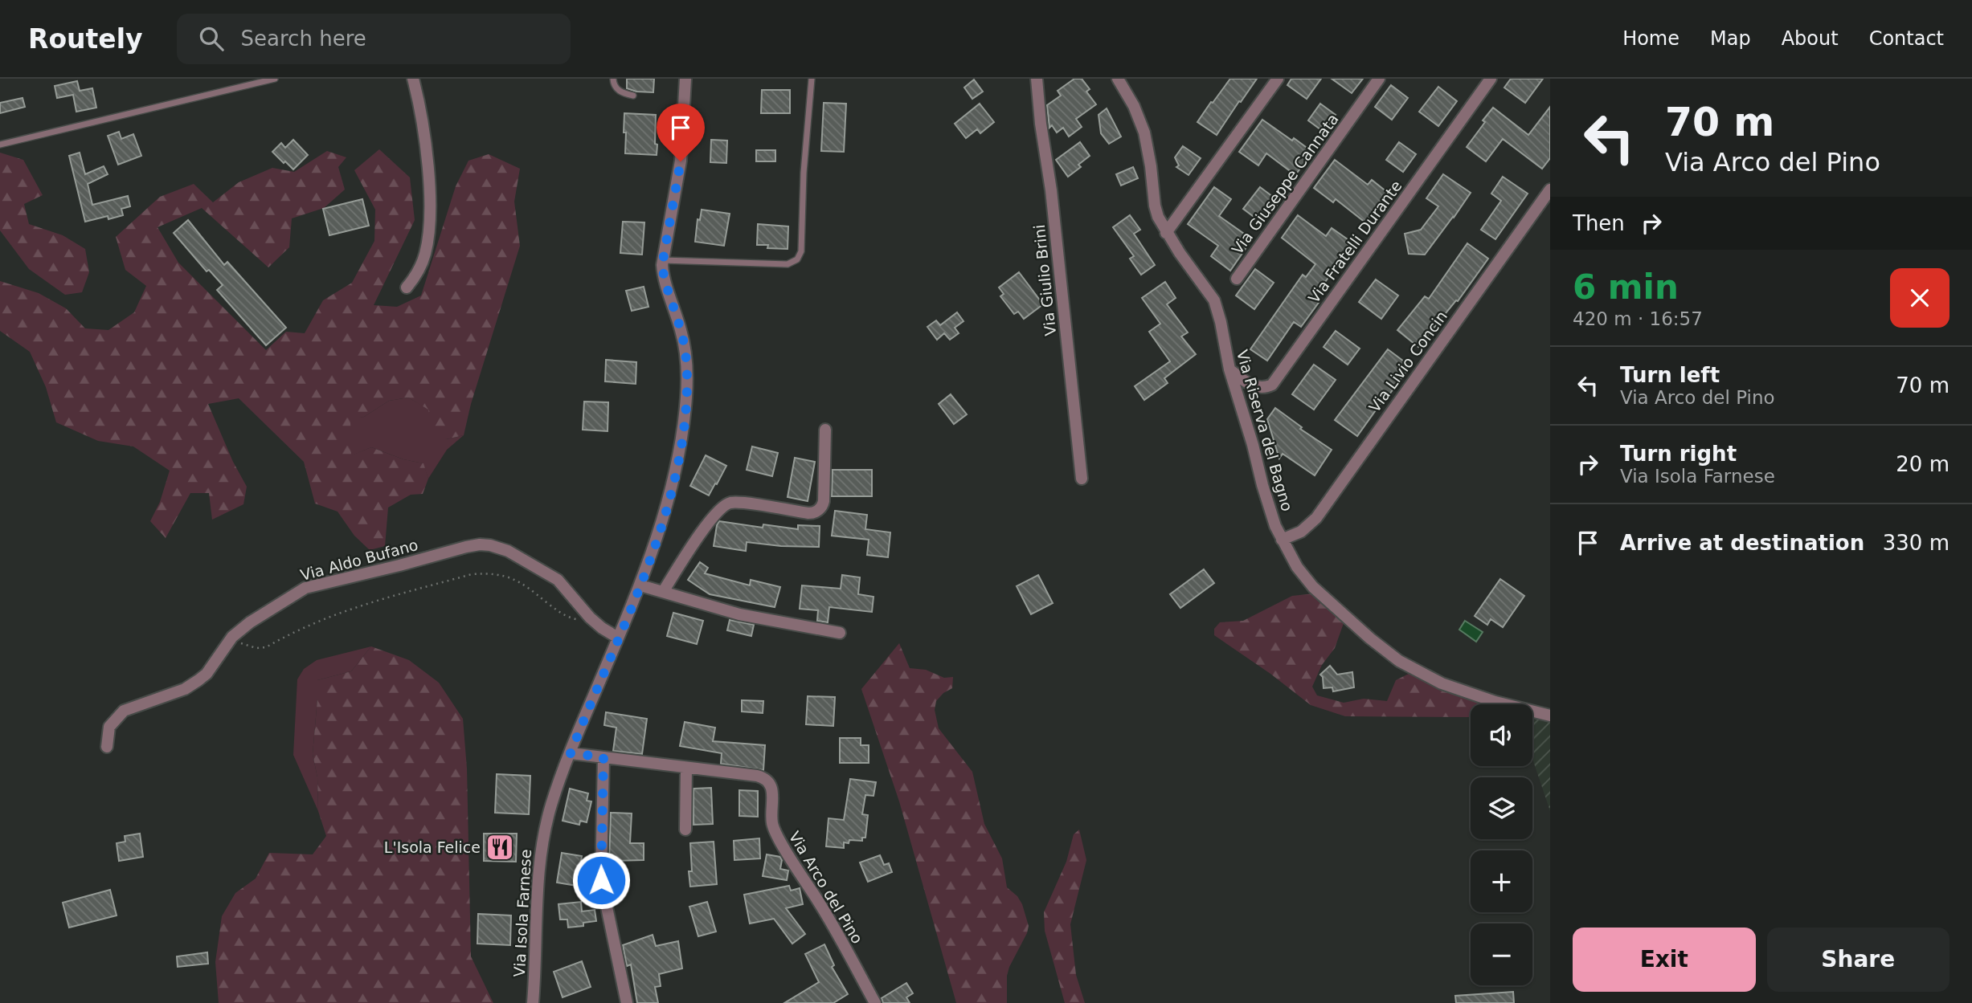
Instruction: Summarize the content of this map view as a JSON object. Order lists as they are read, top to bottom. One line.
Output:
{"streets":{"street":["Via Giuseppe Cannata","Via Fratelli Durante","Via Giulio Brini","Via Livio Concin","Via Riserva del Bagno","Via Aldo Bufano","Via Arco del Pino","Via Isola Farnese"]},"crossings":[["Via Fratelli Durante","Via Riserva del Bagno"],["Via Livio Concin","Via Riserva del Bagno"],["Via Aldo Bufano","Via Isola Farnese"],["Via Arco del Pino","Via Isola Farnese"]],"places":{"restaurant":["L'Isola Felice"]},"page":{"header":"Routely","search":"Search here","nav":["Home","Map","About","Contact"],"turn":["70 m","Via Arco del Pino"],"then":"Then","heading":["6 min","420 m · 16:57"],"list":[{"name":"Turn left","note":"Via Arco del Pino","value":"70 m"},{"name":"Turn right","note":"Via Isola Farnese","value":"20 m"},{"name":"Arrive at destination","value":"330 m"}],"map_buttons":["+","−"],"buttons":["Exit","Share"]}}
